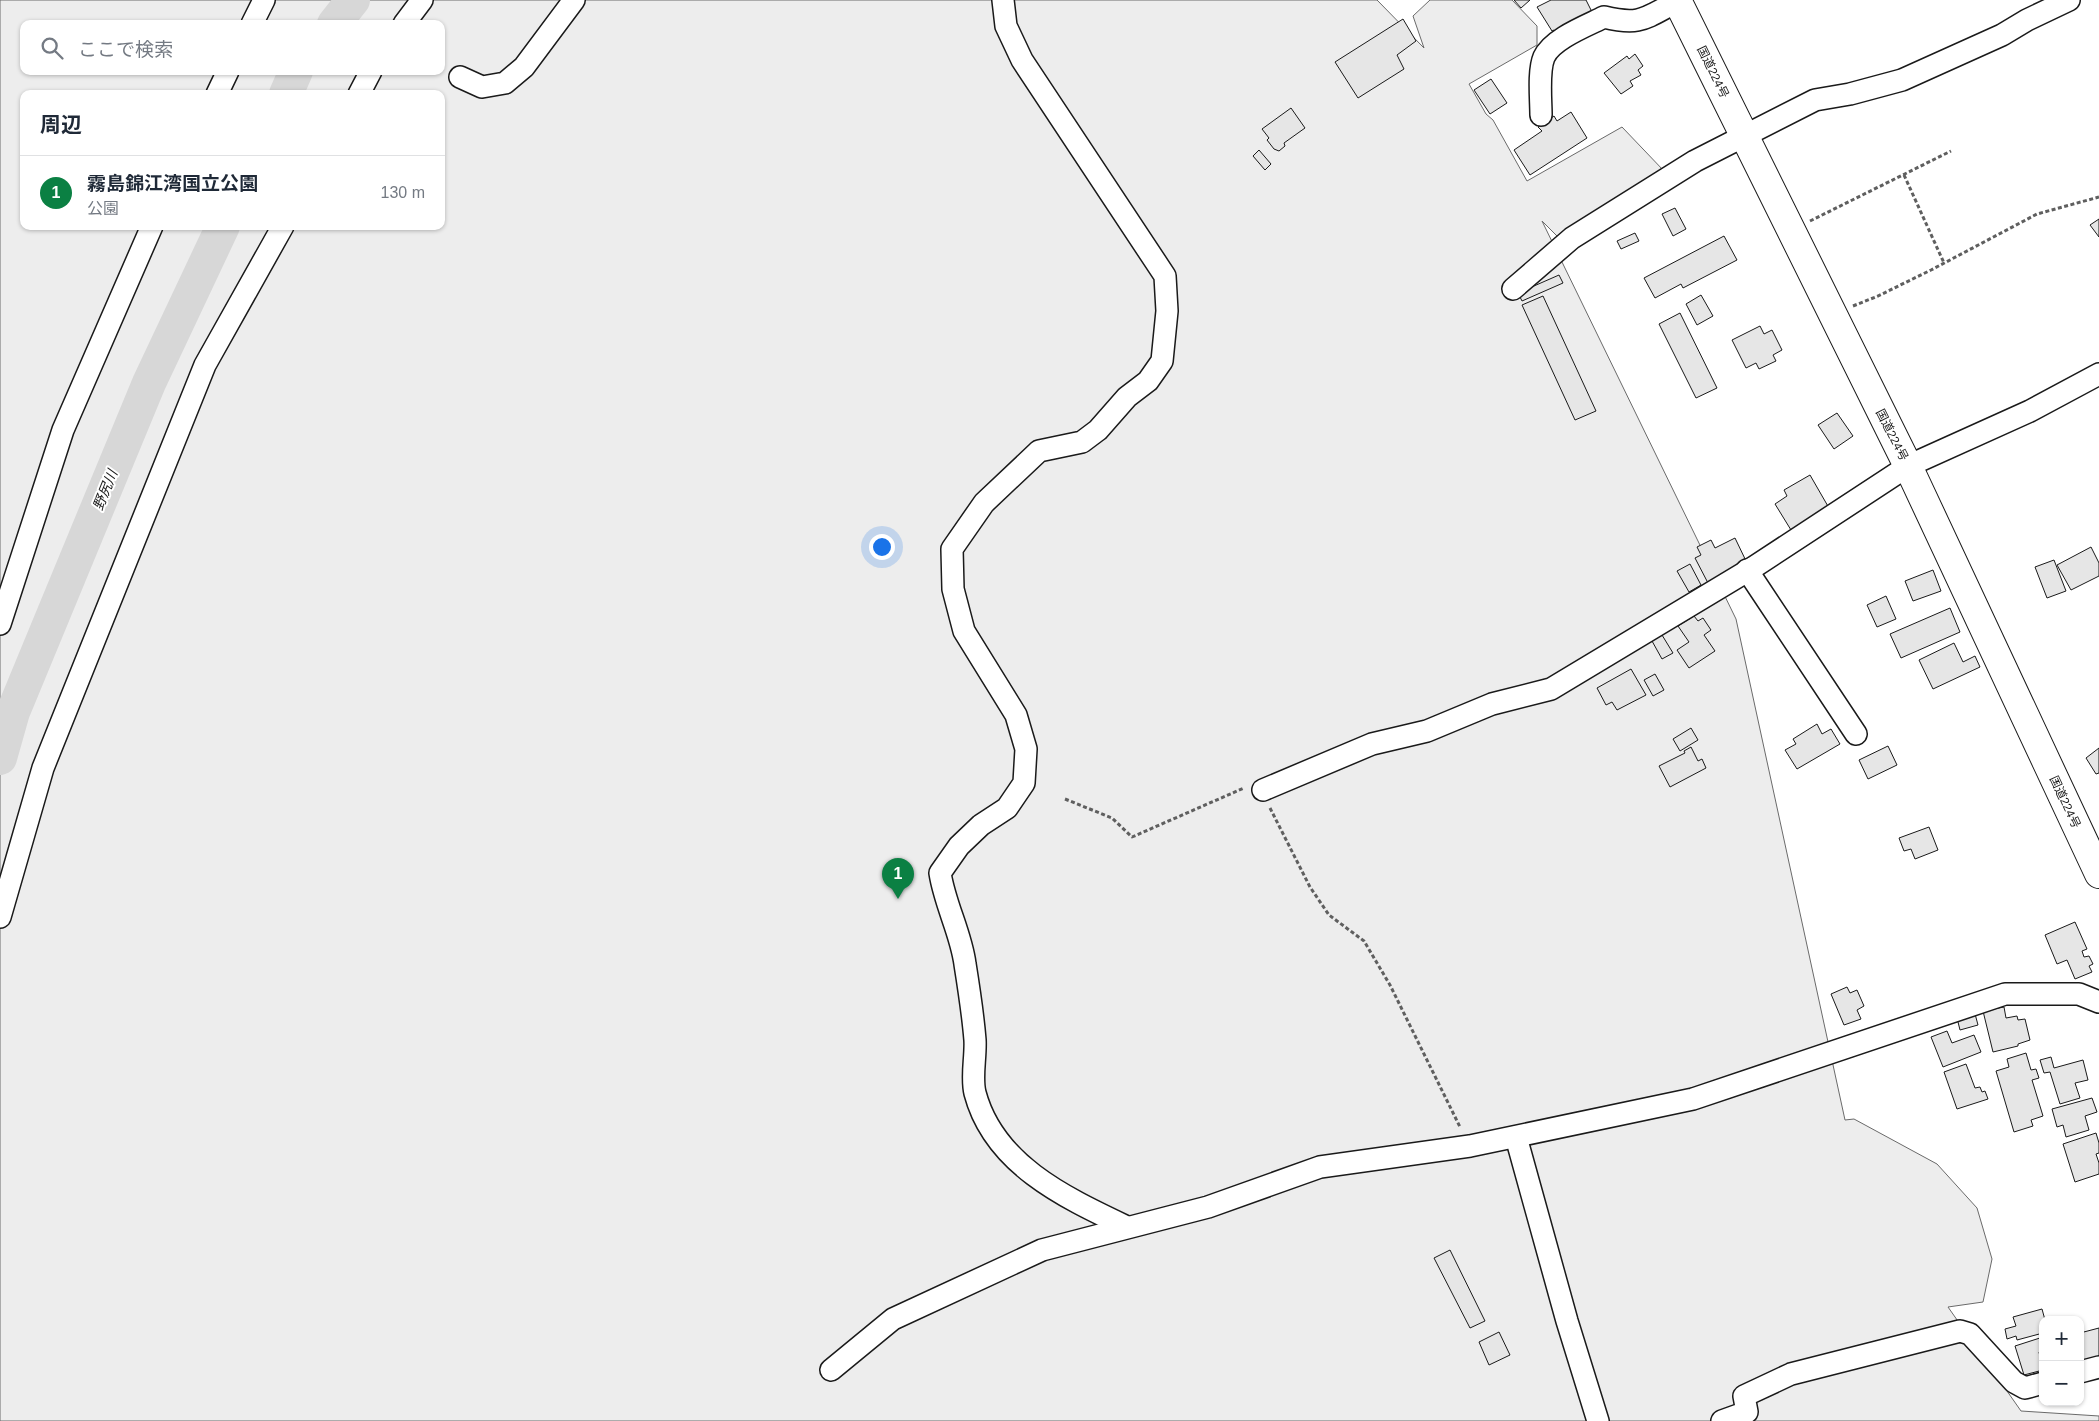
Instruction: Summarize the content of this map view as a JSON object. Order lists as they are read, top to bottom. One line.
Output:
{"streets":{"highway":["国道224号"]},"water":["野尻川"],"page":{"search":"ここで検索","heading":"周辺","list":[{"mark":"1","name":"霧島錦江湾国立公園","note":"公園","value":"130 m"}],"pins":"1","map_buttons":["+","−"]}}
